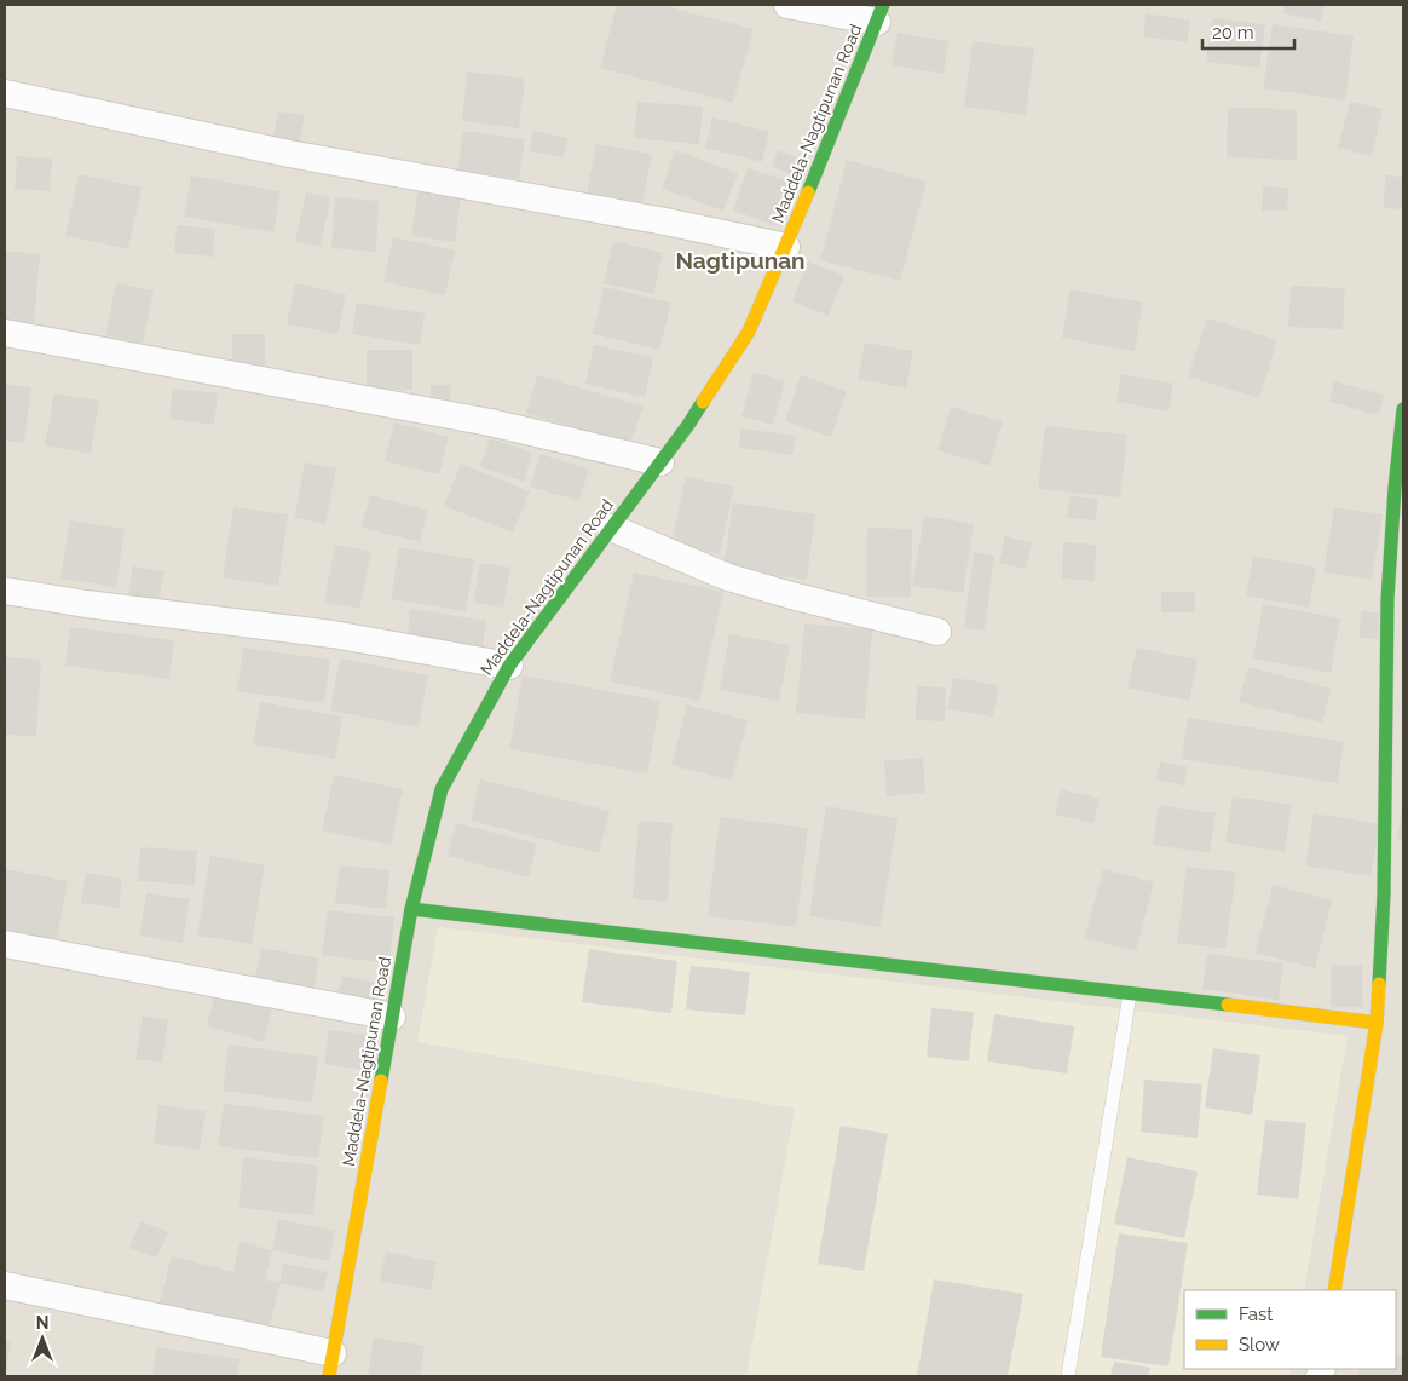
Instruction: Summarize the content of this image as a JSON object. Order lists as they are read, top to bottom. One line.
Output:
{"streets":{"street":["Maddela-Nagtipunan Road"]},"districts":["Nagtipunan"],"legend":["Fast","Slow"],"scale_bar":"20 m","north":"top"}
